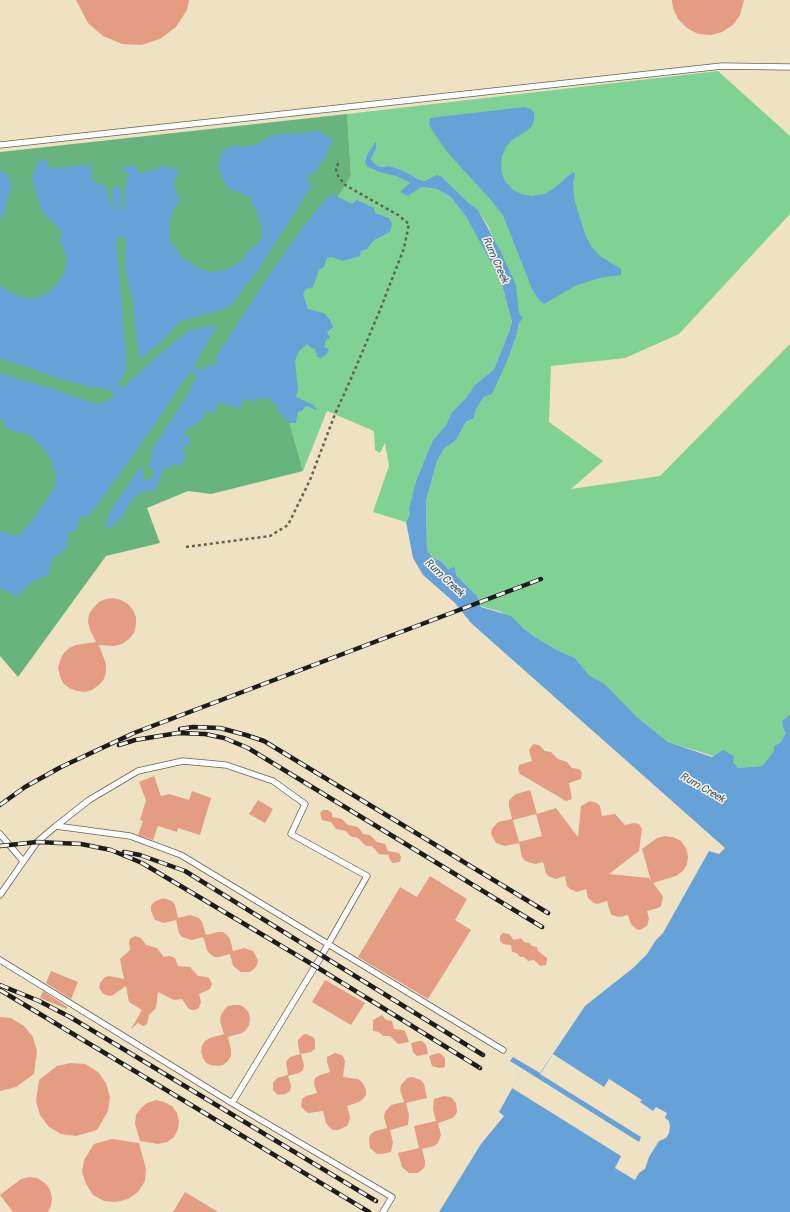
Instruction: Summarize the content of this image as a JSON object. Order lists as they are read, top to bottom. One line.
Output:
{"water":["Rum Creek"]}
